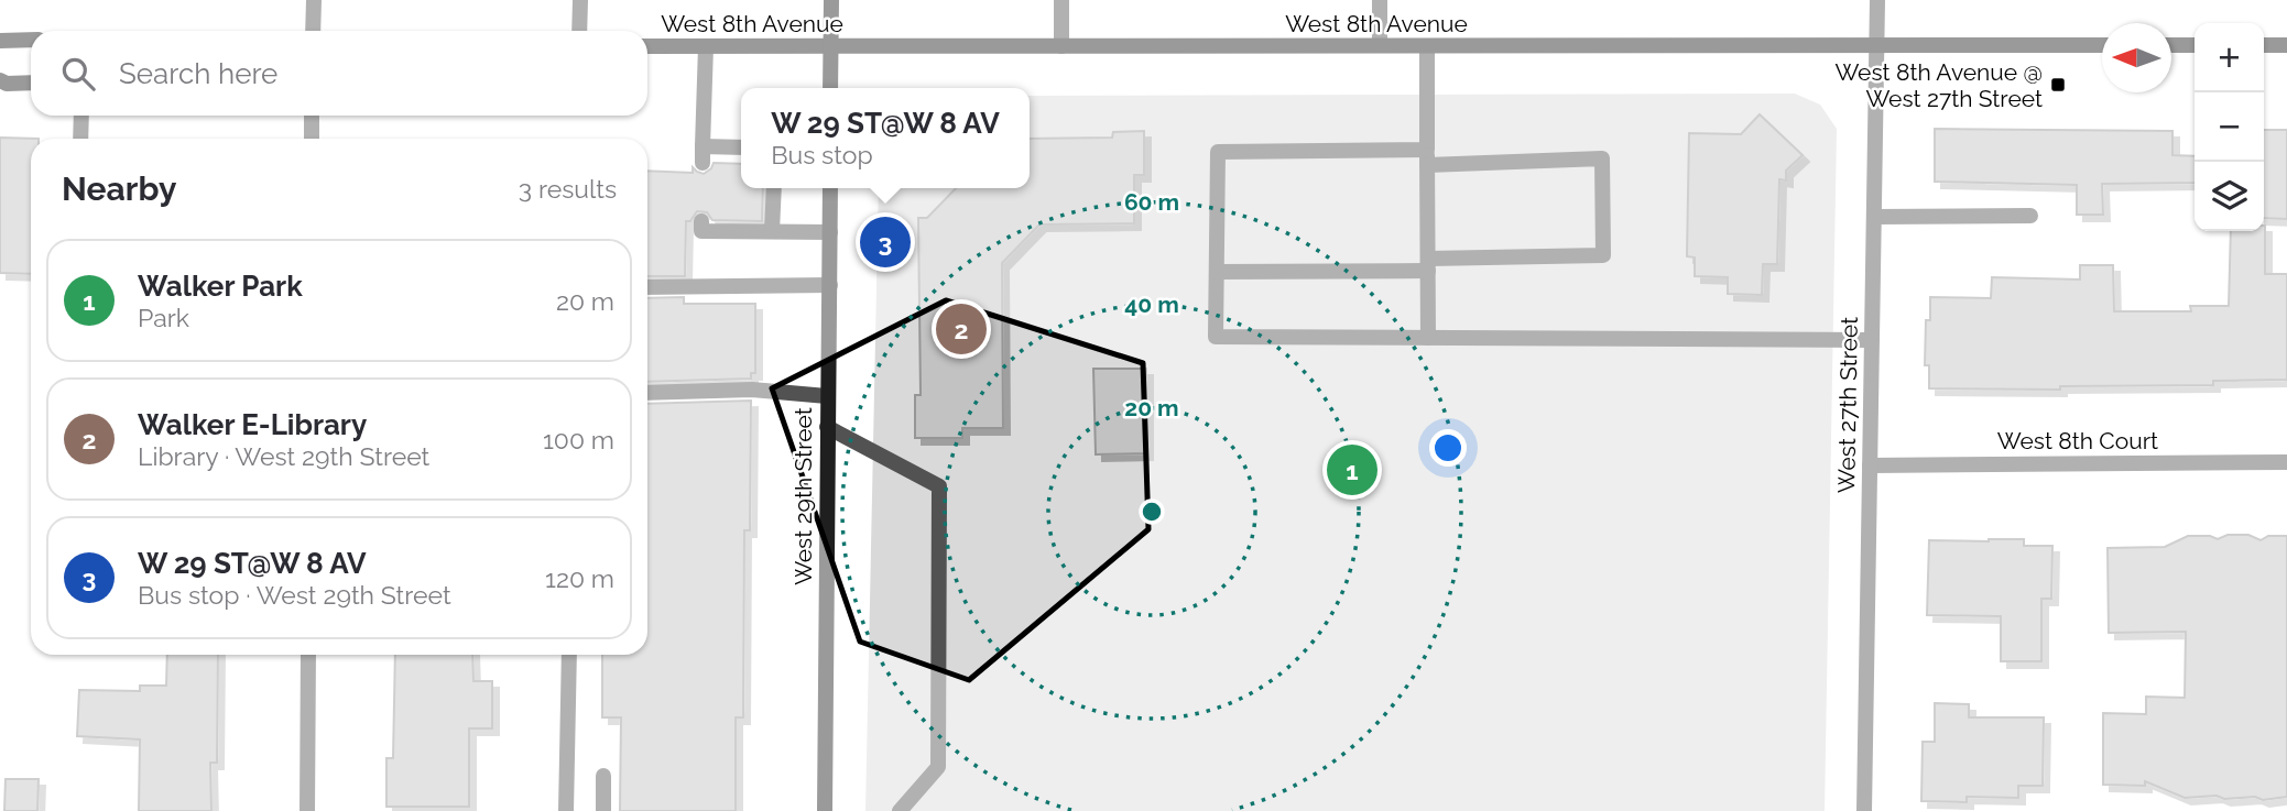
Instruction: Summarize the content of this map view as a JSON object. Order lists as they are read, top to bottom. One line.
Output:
{"streets":{"street":["West 8th Avenue","West 27th Street","West 8th Court","West 29th Street"]},"crossings":[["West 8th Avenue","West 27th Street"],["West 27th Street","West 8th Court"]],"places":{"transit":["West 8th Avenue @ West 27th Street"]},"north":"left","page":{"map_buttons":["+","−"],"search":"Search here","popup":["W 29 ST@W 8 AV","Bus stop"],"heading":["Nearby","3 results"],"pins":["3","2","1"],"list":[{"mark":"1","name":"Walker Park","note":"Park","value":"20 m"},{"mark":"2","name":"Walker E-Library","note":"Library · West 29th Street","value":"100 m"},{"mark":"3","name":"W 29 ST@W 8 AV","note":"Bus stop · West 29th Street","value":"120 m"}]},"rings":["60 m","40 m","20 m"]}
